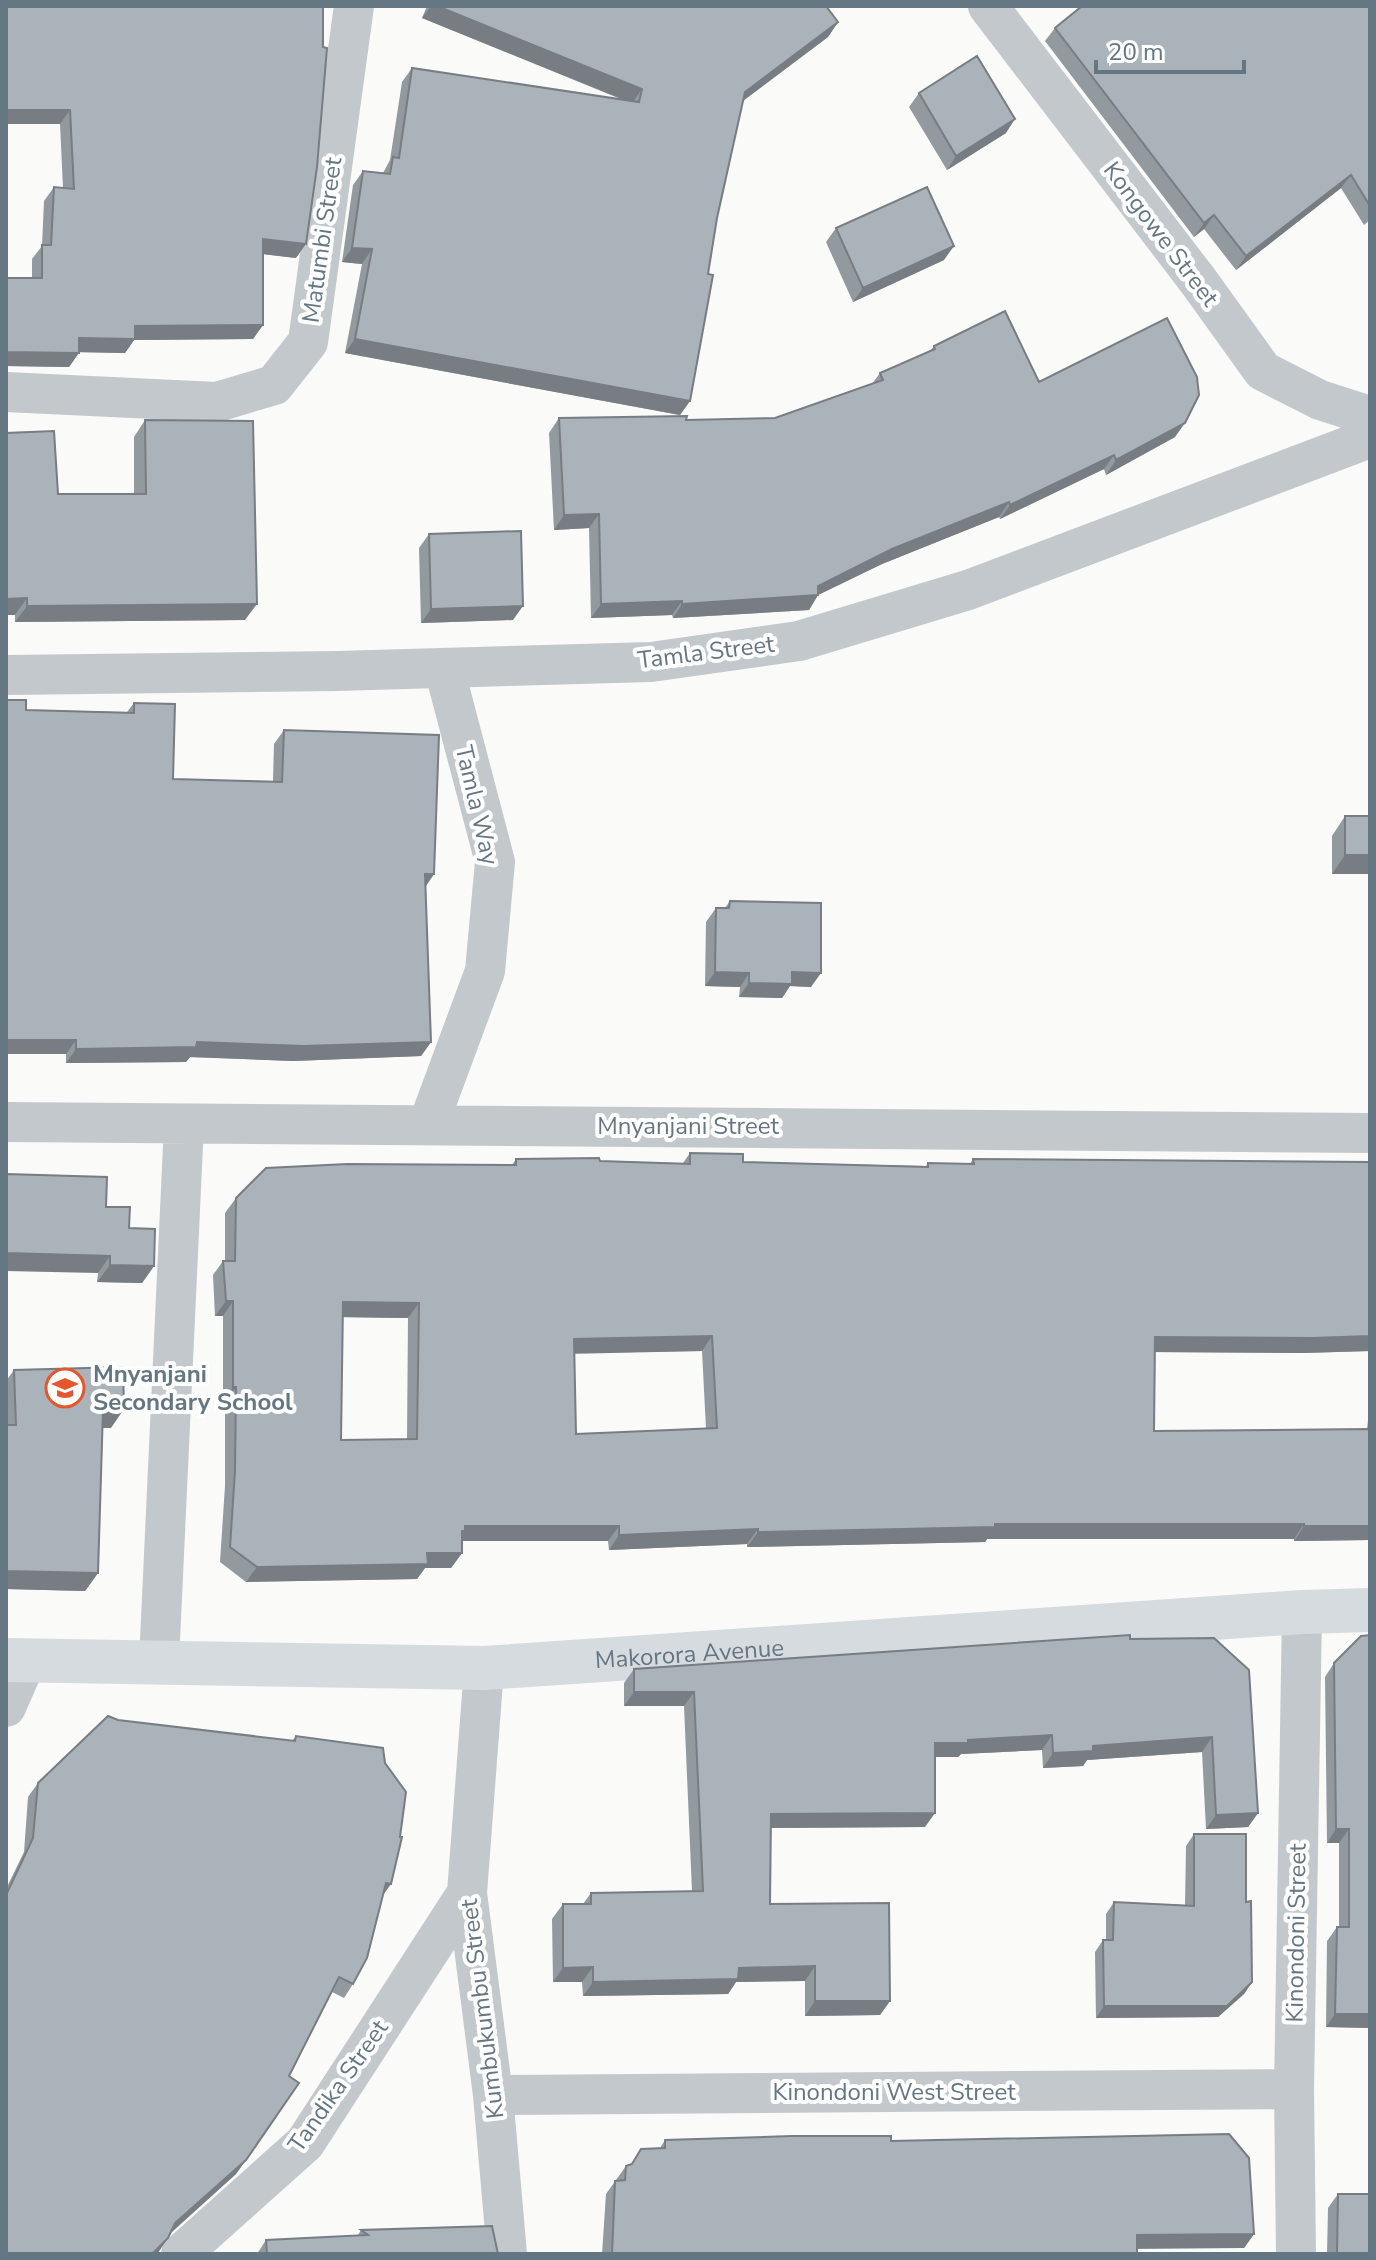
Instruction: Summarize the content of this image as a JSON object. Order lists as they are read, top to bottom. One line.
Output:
{"streets":{"street":["Kongowe Street","Matumbi Street","Tamla Street","Tamla Way","Mnyanjani Street","Makorora Avenue","Kinondoni Street","Kumbukumbu Street","Tandika Street","Kinondoni West Street"]},"crossings":[["Tamla Street","Tamla Way"],["Tamla Way","Mnyanjani Street"],["Makorora Avenue","Kinondoni Street"],["Makorora Avenue","Kumbukumbu Street"],["Kinondoni Street","Kinondoni West Street"],["Kumbukumbu Street","Tandika Street"],["Kumbukumbu Street","Kinondoni West Street"]],"places":{"school or university":["Mnyanjani Secondary School"]},"scale_bar":"20 m"}
